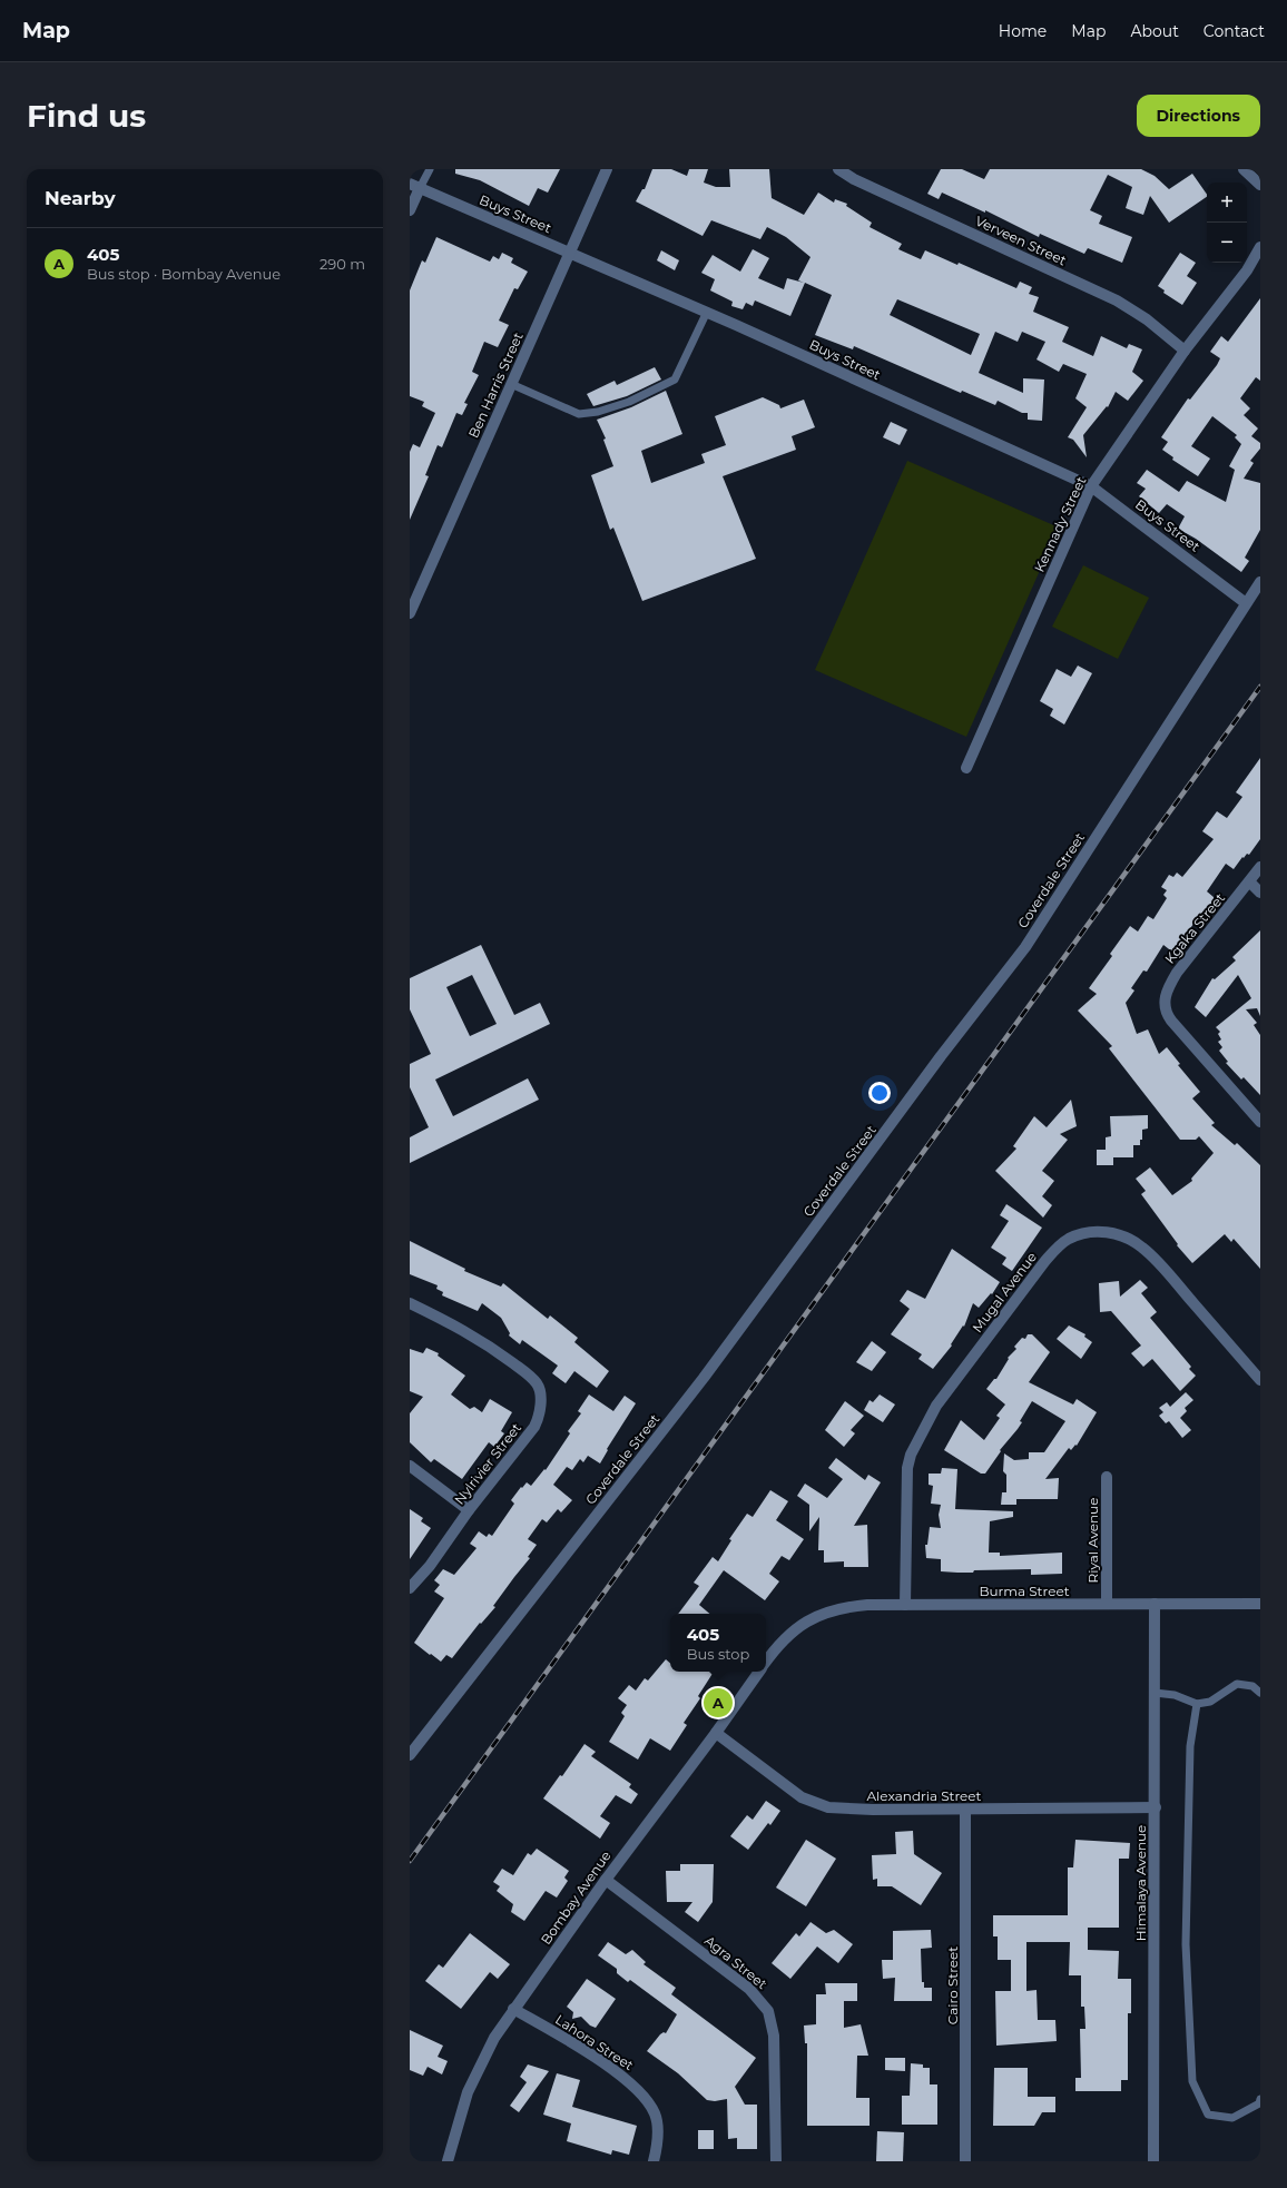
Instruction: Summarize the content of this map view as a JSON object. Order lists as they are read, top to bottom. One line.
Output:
{"streets":{"street":["Buys Street","Verveen Street","Ben Harris Street","Kennady Street","Coverdale Street","Kgaka Street","Mugal Avenue","Nylrivier Street","Riyal Avenue","Burma Street","Alexandria Street","Himalaya Avenue","Bombay Avenue","Agra Street","Cairo Street","Lahora Street"]},"crossings":[["Buys Street","Ben Harris Street"],["Buys Street","Kennady Street"],["Buys Street","Coverdale Street"],["Verveen Street","Kennady Street"],["Mugal Avenue","Burma Street"],["Riyal Avenue","Burma Street"],["Burma Street","Himalaya Avenue"],["Burma Street","Bombay Avenue"],["Alexandria Street","Himalaya Avenue"],["Alexandria Street","Bombay Avenue"],["Alexandria Street","Cairo Street"],["Bombay Avenue","Agra Street"],["Bombay Avenue","Lahora Street"]],"page":{"header":"Map","nav":["Home","Map","About","Contact"],"buttons":"Directions","title":"Find us","heading":"Nearby","map_buttons":["+","−"],"list":[{"mark":"A","name":"405","note":"Bus stop · Bombay Avenue","value":"290 m"}],"popup":["405","Bus stop"],"pins":"A"}}
